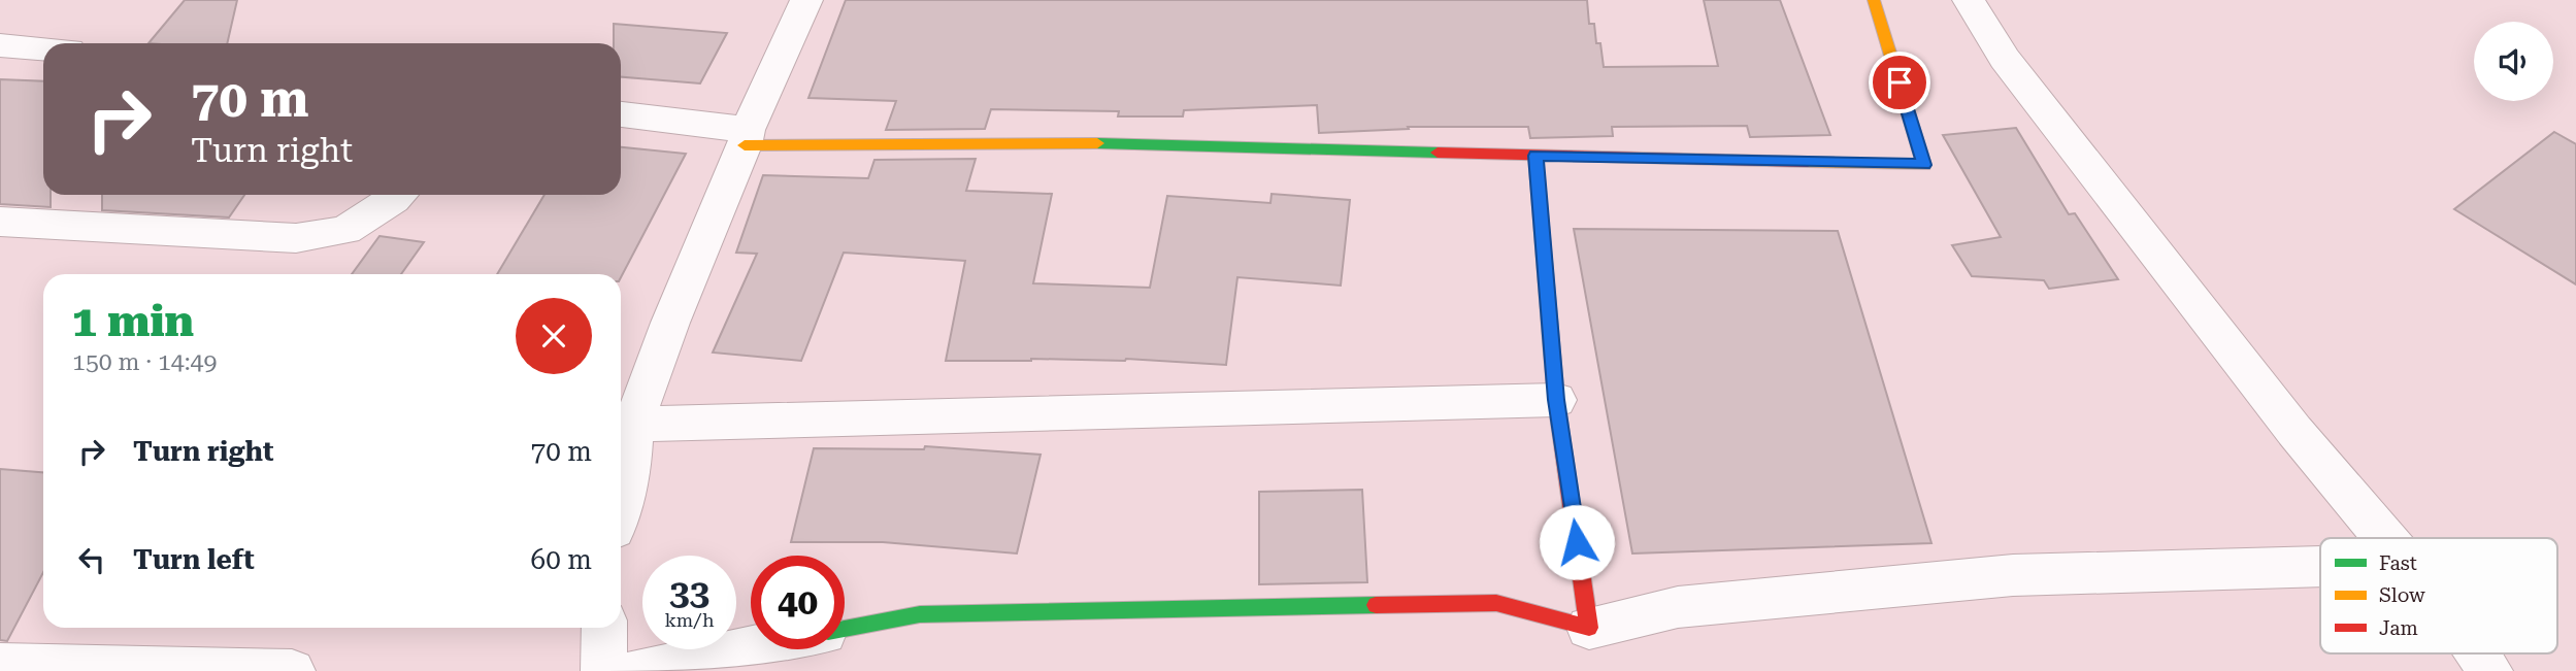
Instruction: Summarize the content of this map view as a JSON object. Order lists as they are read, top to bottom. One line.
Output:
{"legend":["Fast","Slow","Jam"],"page":{"turn":["70 m","Turn right"],"heading":["1 min","150 m · 14:49"],"list":[{"name":"Turn right","value":"70 m"},{"name":"Turn left","value":"60 m"}],"speed":"33 km/h","limit":"40"}}
